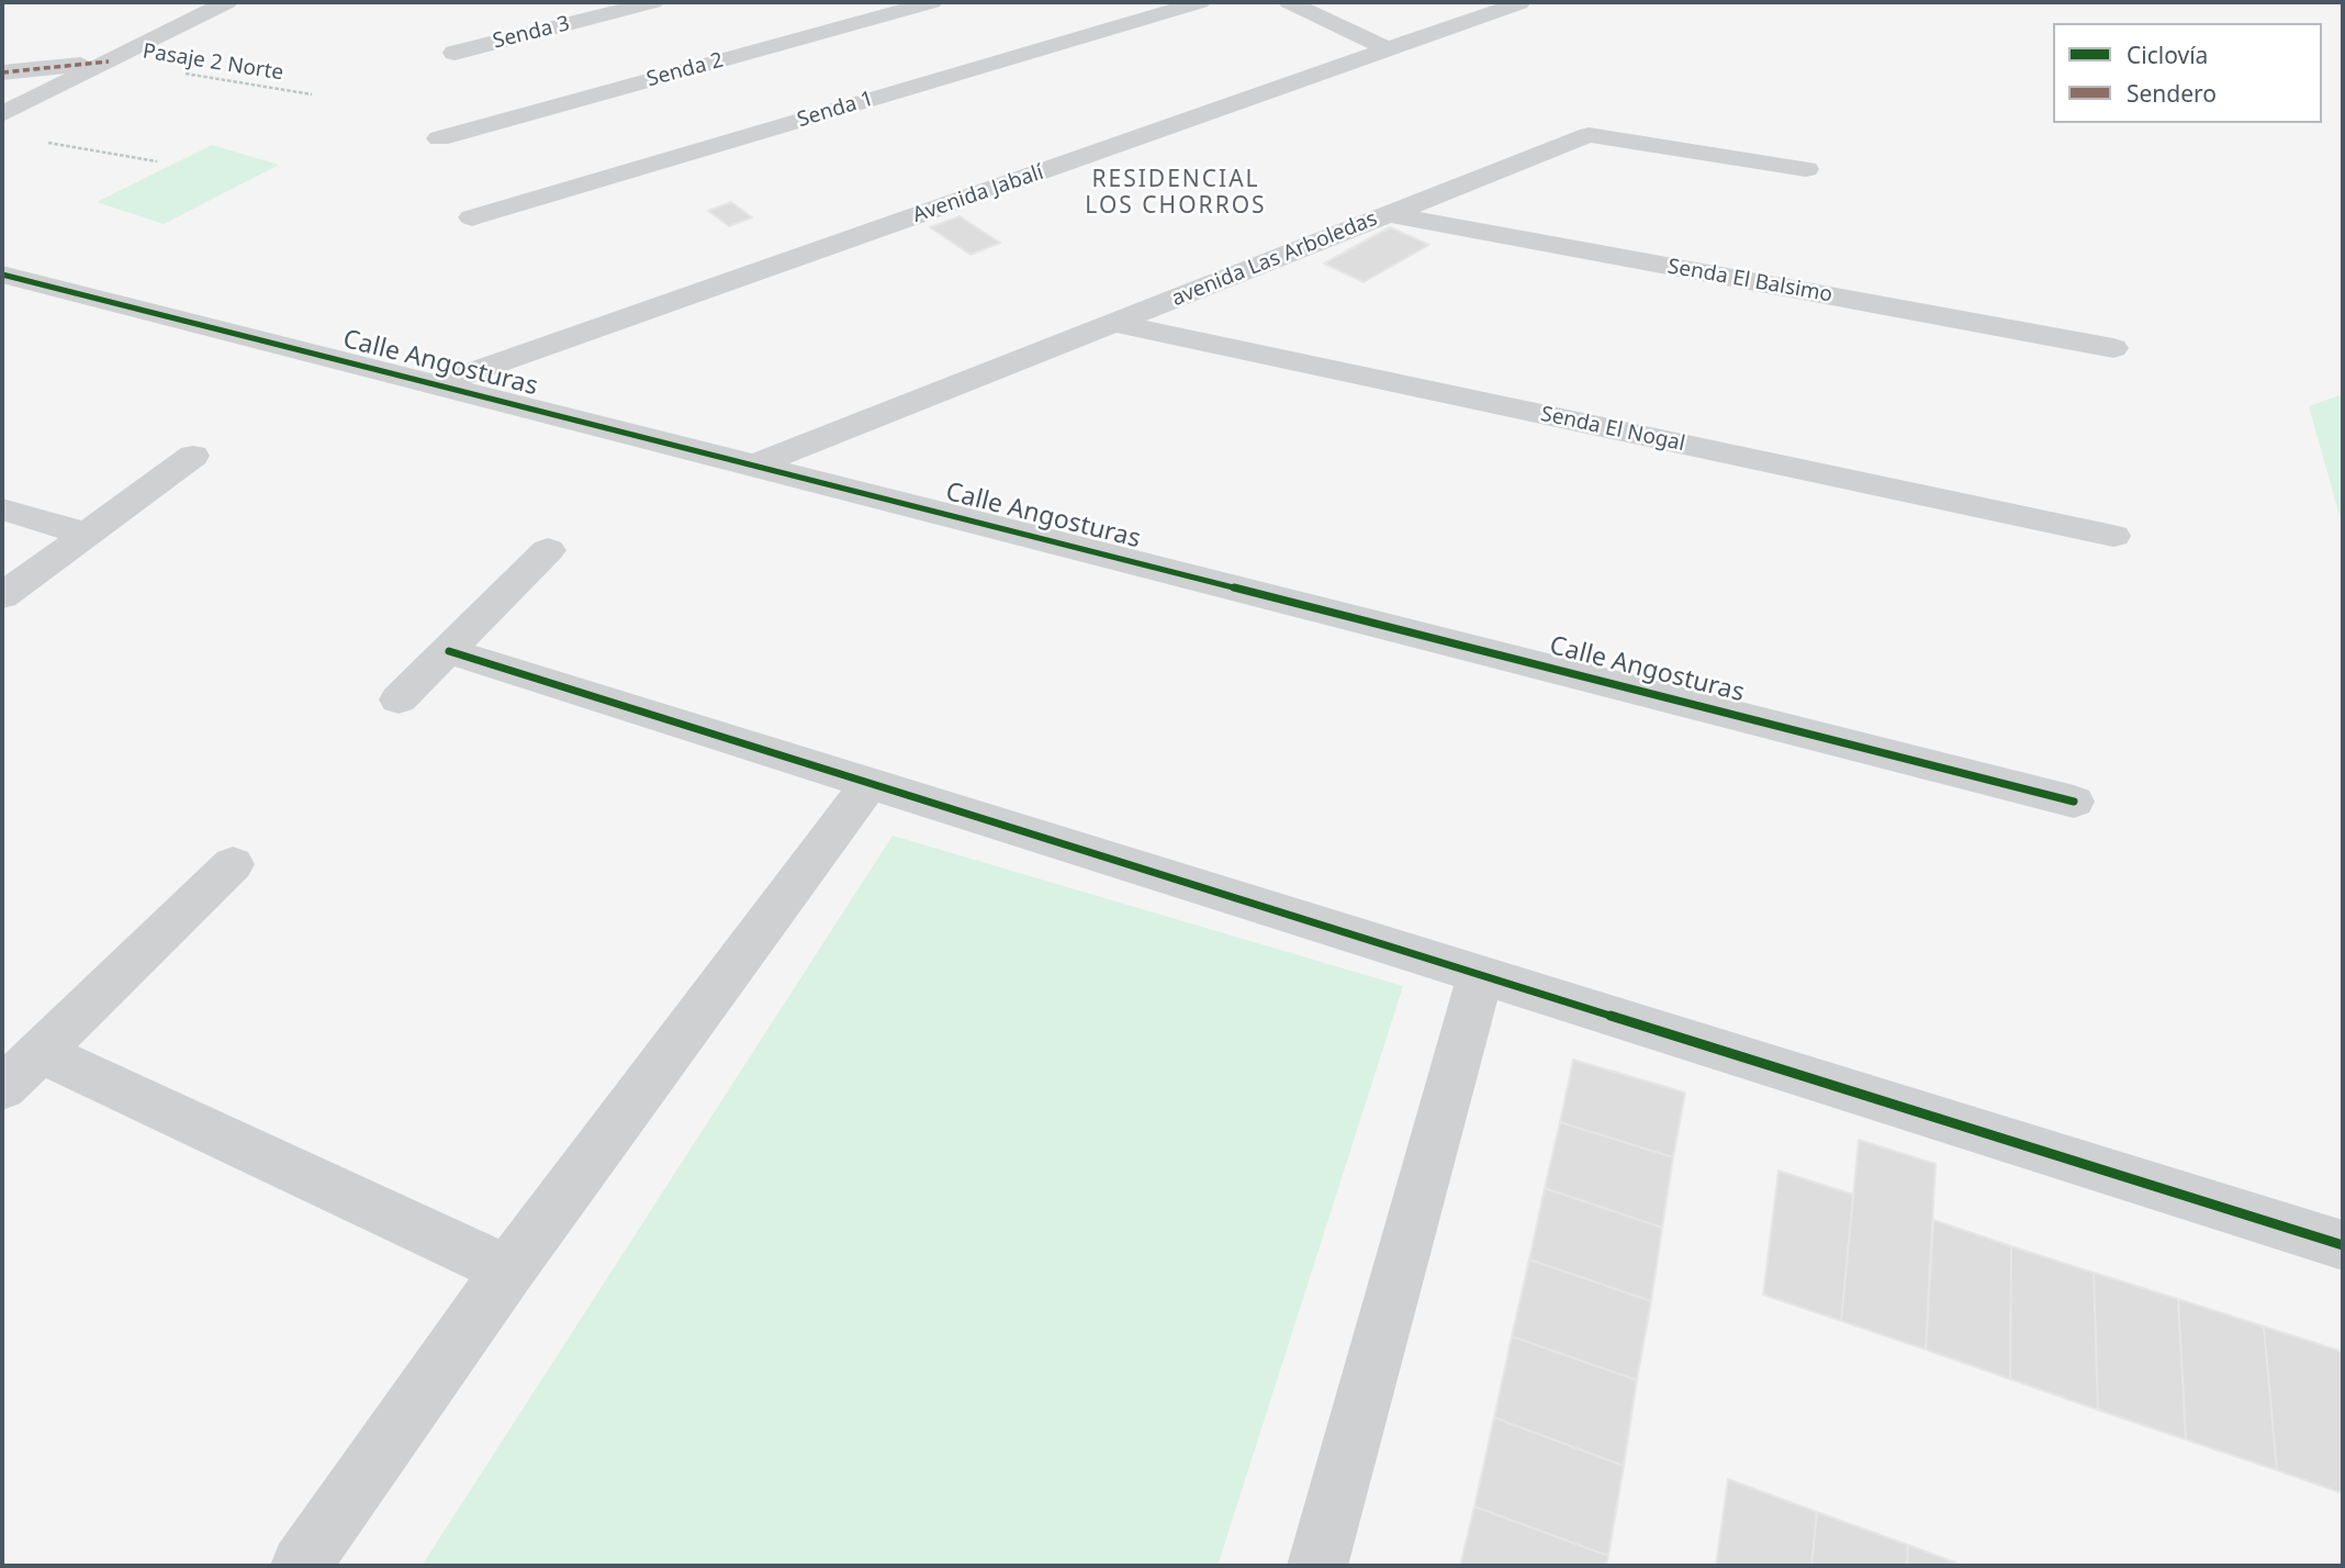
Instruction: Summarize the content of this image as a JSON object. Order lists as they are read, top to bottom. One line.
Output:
{"streets":{"street":["Senda 3","Senda 2","Senda 1","Avenida Jabalí","avenida Las Arboledas","Senda El Balsimo","Calle Angosturas","Senda El Nogal"],"path":["Pasaje 2 Norte"]},"crossings":[["Avenida Jabalí","Calle Angosturas"],["avenida Las Arboledas","Senda El Balsimo"],["avenida Las Arboledas","Calle Angosturas"],["avenida Las Arboledas","Senda El Nogal"]],"districts":["RESIDENCIAL LOS CHORROS"],"legend":["Ciclovía","Sendero"]}
